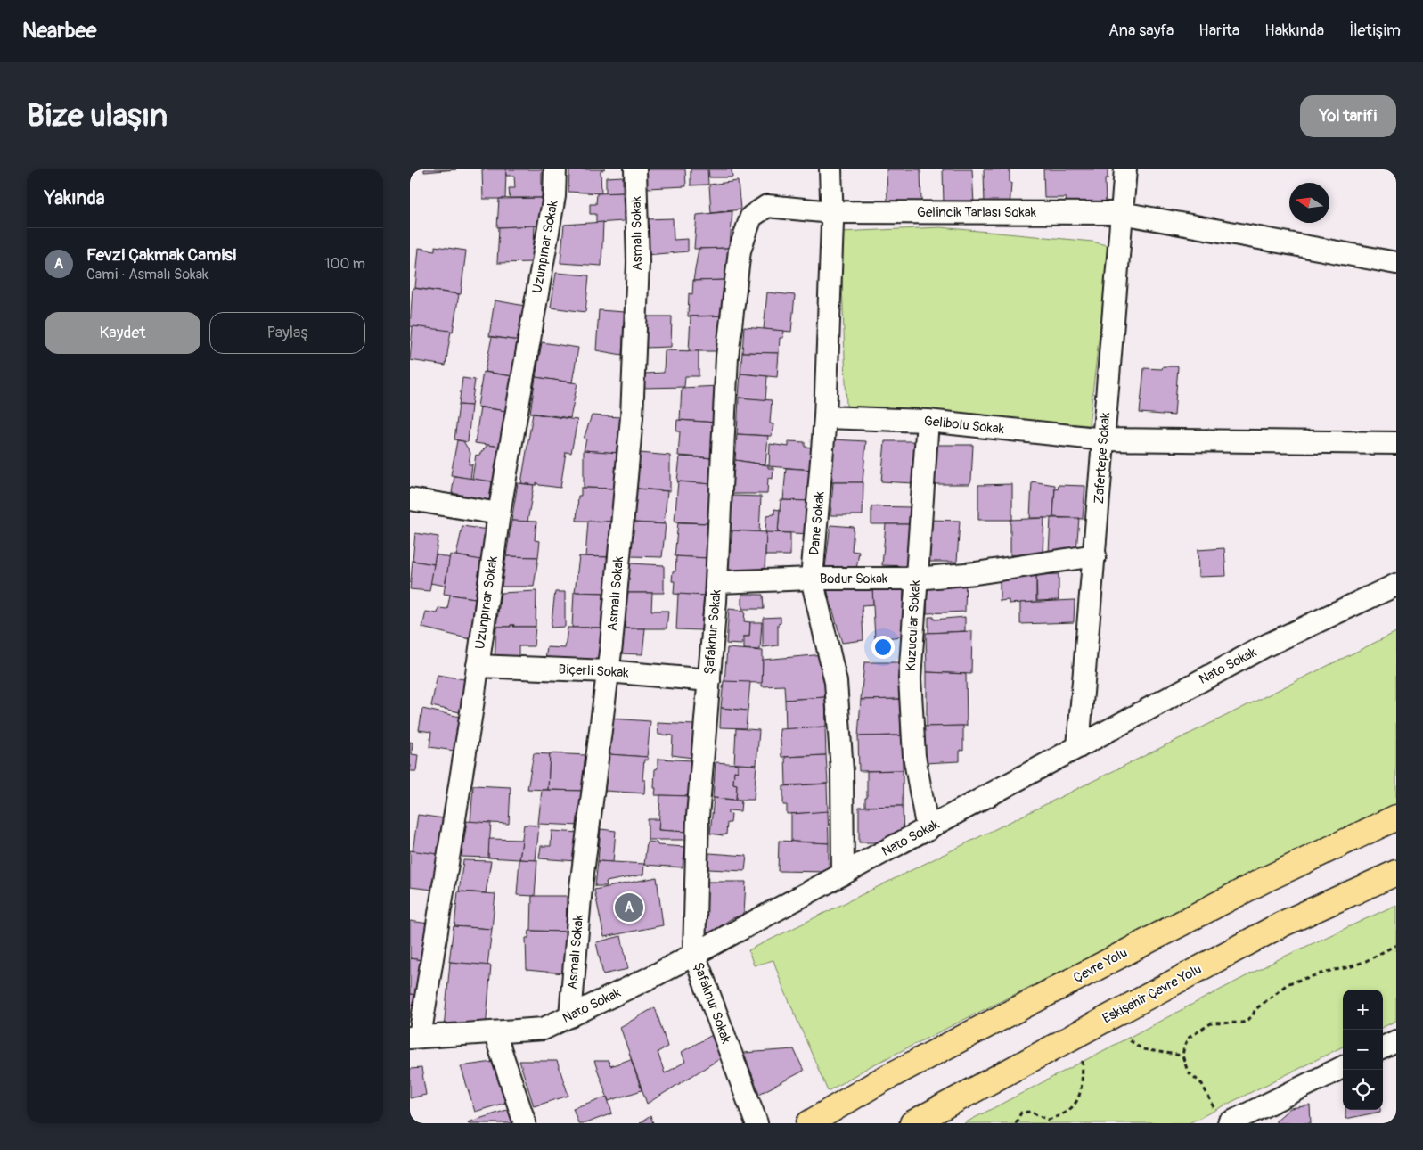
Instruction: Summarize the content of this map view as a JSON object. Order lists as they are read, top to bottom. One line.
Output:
{"streets":{"highway":["Çevre Yolu","Eskişehir Çevre Yolu"],"street":["Gelincik Tarlası Sokak","Asmalı Sokak","Uzunpınar Sokak","Gelibolu Sokak","Zafertepe Sokak","Dane Sokak","Bodur Sokak","Kuzucular Sokak","Şafaknur Sokak","Nato Sokak","Biçerli Sokak"]},"crossings":[["Gelincik Tarlası Sokak","Zafertepe Sokak"],["Gelincik Tarlası Sokak","Dane Sokak"],["Gelincik Tarlası Sokak","Şafaknur Sokak"],["Asmalı Sokak","Nato Sokak"],["Asmalı Sokak","Biçerli Sokak"],["Uzunpınar Sokak","Nato Sokak"],["Uzunpınar Sokak","Biçerli Sokak"],["Gelibolu Sokak","Zafertepe Sokak"],["Gelibolu Sokak","Dane Sokak"],["Gelibolu Sokak","Kuzucular Sokak"],["Zafertepe Sokak","Bodur Sokak"],["Zafertepe Sokak","Nato Sokak"],["Dane Sokak","Bodur Sokak"],["Dane Sokak","Şafaknur Sokak"],["Dane Sokak","Nato Sokak"],["Bodur Sokak","Kuzucular Sokak"],["Bodur Sokak","Şafaknur Sokak"],["Kuzucular Sokak","Nato Sokak"],["Şafaknur Sokak","Nato Sokak"],["Şafaknur Sokak","Biçerli Sokak"]],"north":"left","page":{"header":"Nearbee","nav":["Ana sayfa","Harita","Hakkında","İletişim"],"buttons":["Yol tarifi",["Kaydet","Paylaş"]],"title":"Bize ulaşın","heading":"Yakında","list":[{"mark":"A","name":"Fevzi Çakmak Camisi","note":"Cami · Asmalı Sokak","value":"100 m"}],"pins":"A","map_buttons":["+","−"]}}
